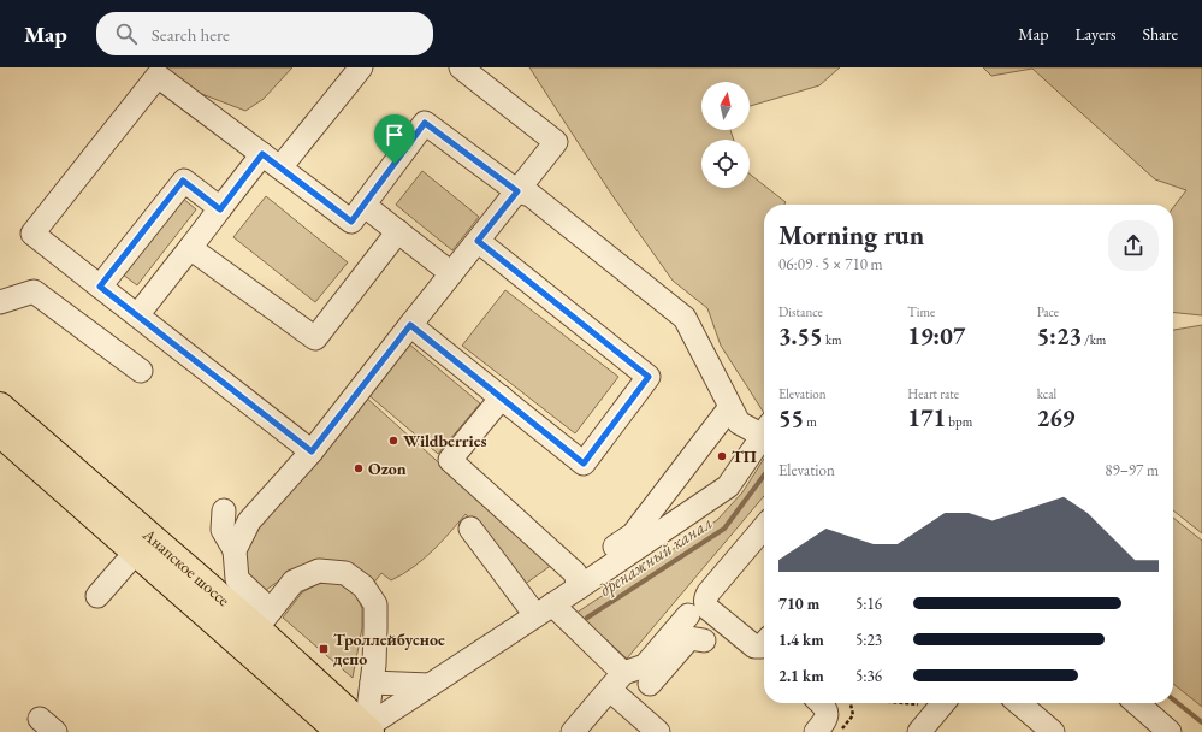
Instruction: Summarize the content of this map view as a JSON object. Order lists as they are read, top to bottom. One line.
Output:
{"streets":{"highway":["Анапское шоссе"]},"water":["дренажный канал"],"places":{"other":["Wildberries","ТП","Ozon"],"transit":["Троллейбусное депо"]},"north":"top","page":{"header":"Map","search":"Search here","nav":["Map","Layers","Share"],"heading":["Morning run","06:09 · 5 × 710 m"],"stats":[["Distance","3.55 km"],["Time","19:07"],["Pace","5:23 /km"],["Elevation","55 m"],["Heart rate","171 bpm"],["kcal","269"]],"chart":["Elevation","89–97 m"],"list":[{"name":"710 m","note":"5:16"},{"name":"1.4 km","note":"5:23"},{"name":"2.1 km","note":"5:36"}]}}
